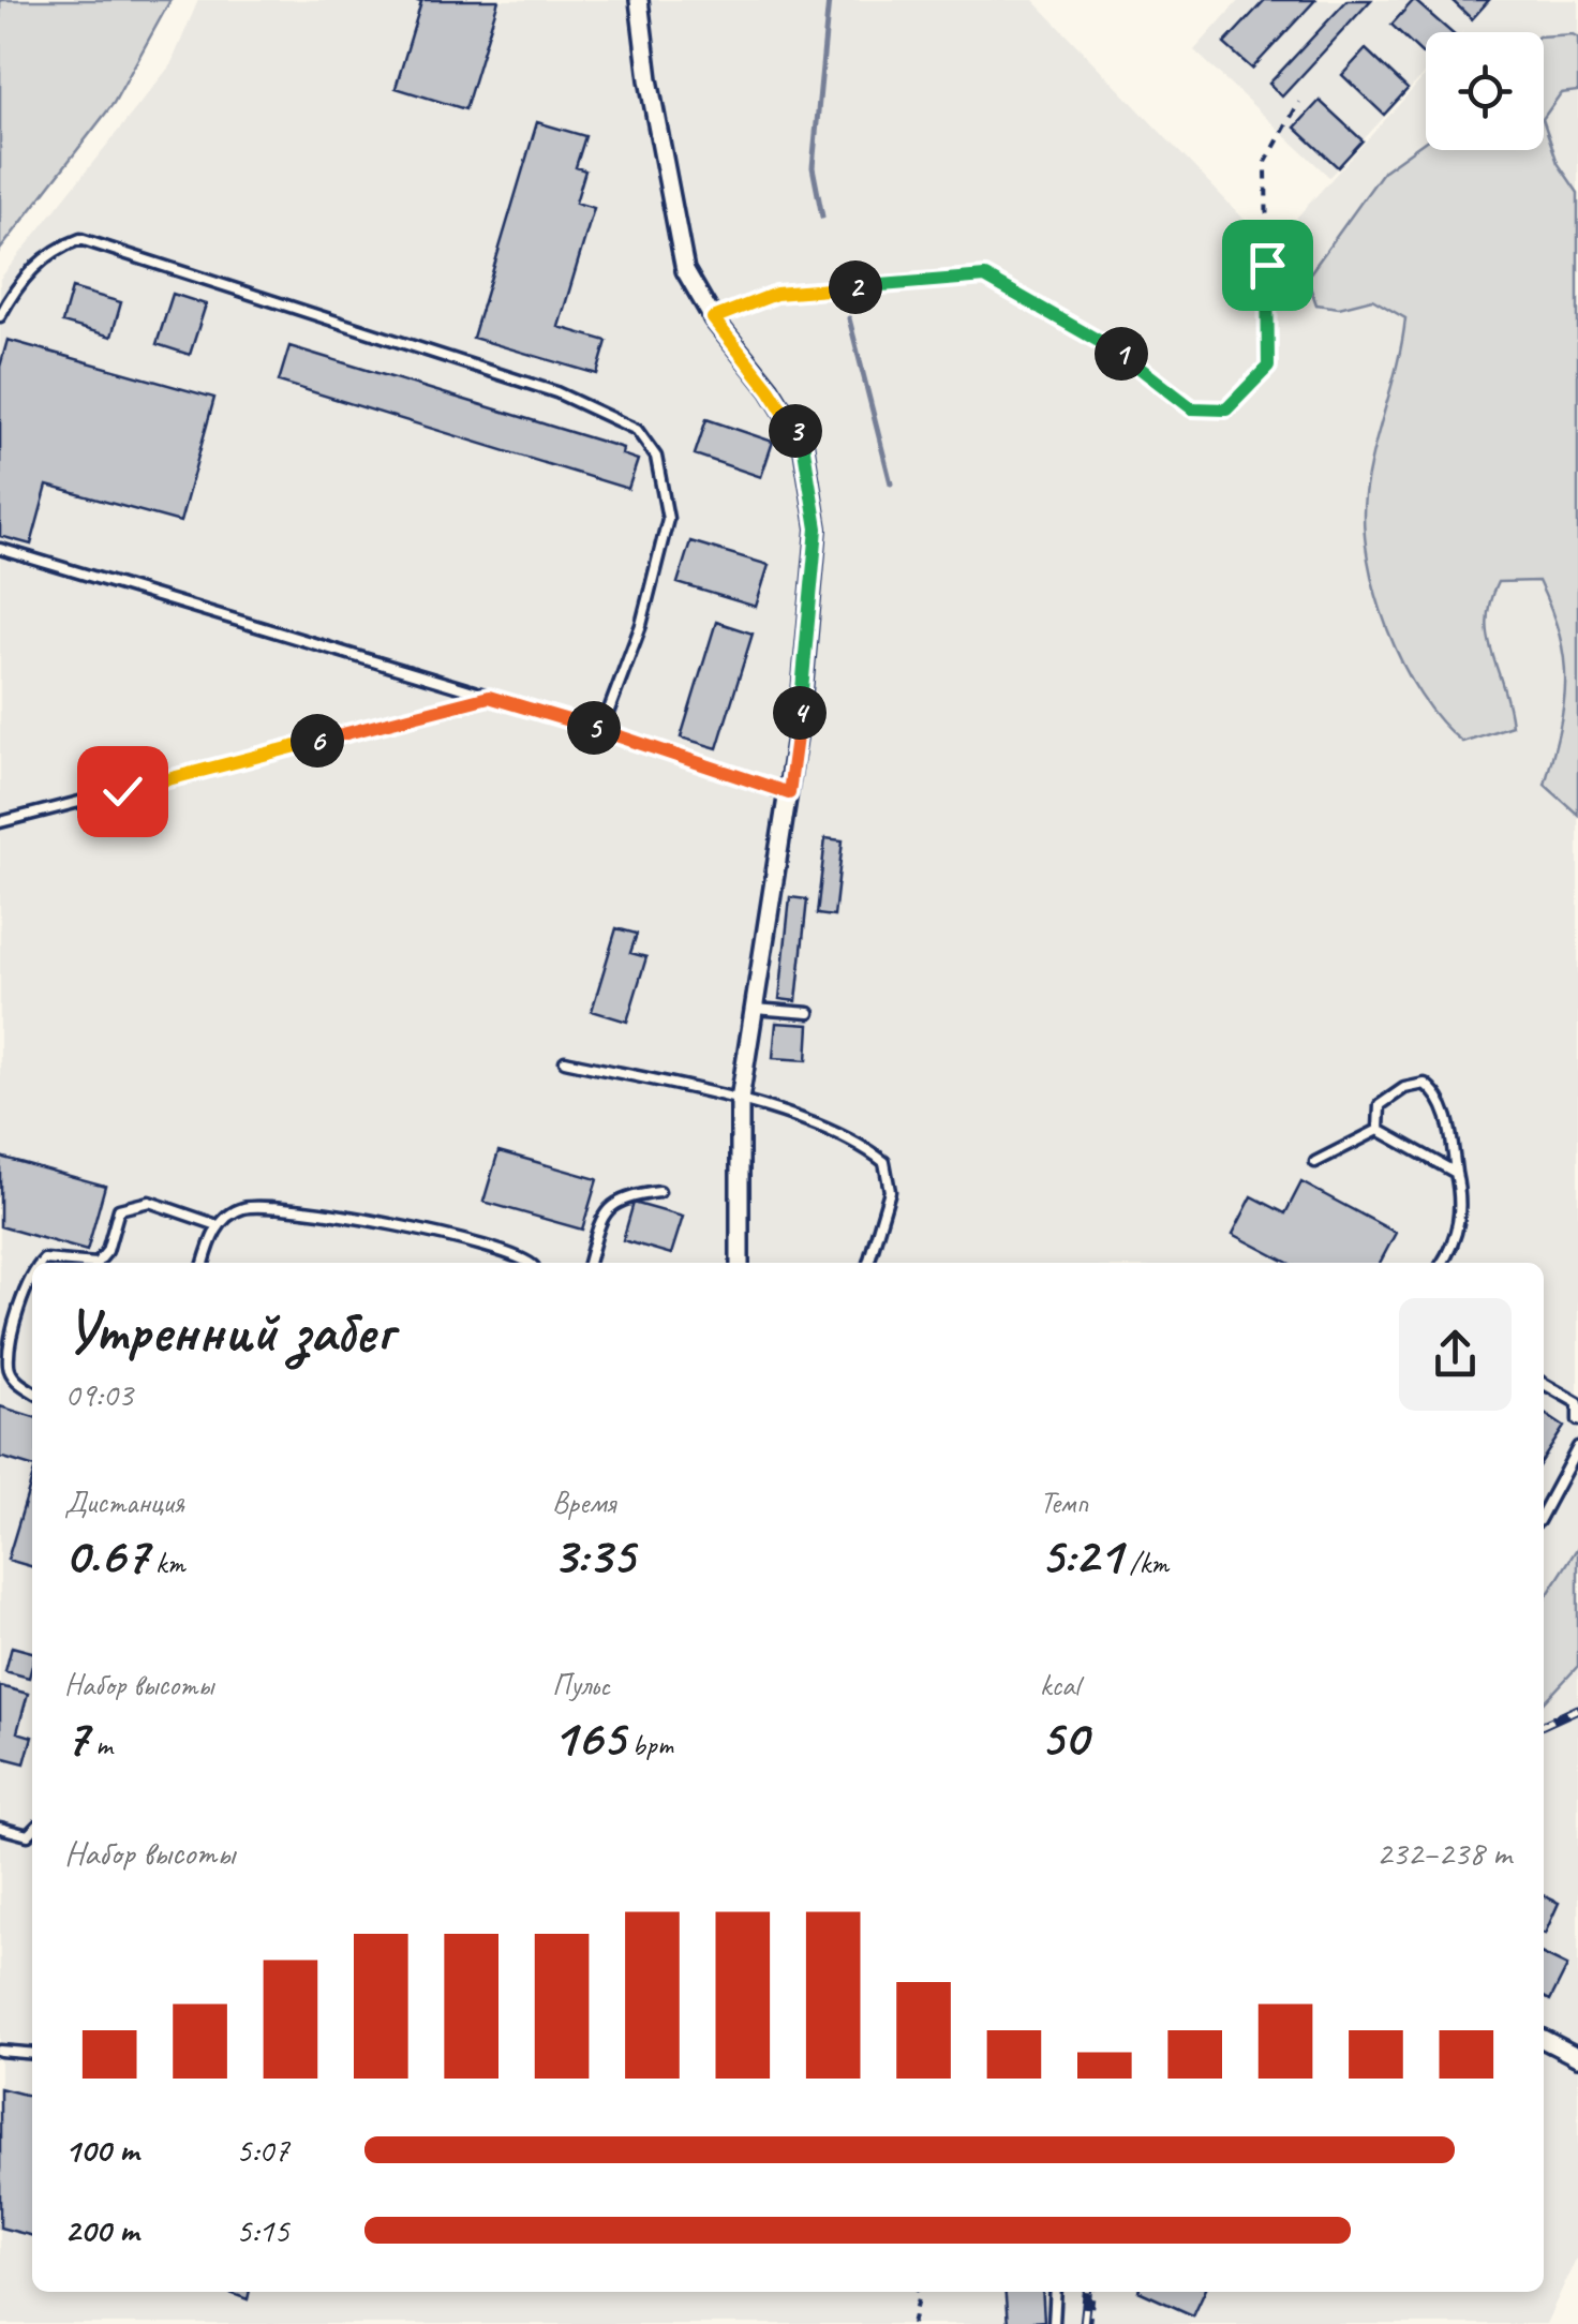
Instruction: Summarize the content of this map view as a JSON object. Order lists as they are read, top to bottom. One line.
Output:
{"page":{"pins":["2","1","3","4","5","6"],"heading":["Утренний забег","09:03"],"stats":[["Дистанция","0.67 km"],["Время","3:35"],["Темп","5:21 /km"],["Набор высоты","7 m"],["Пульс","165 bpm"],["kcal","50"]],"chart":["Набор высоты","232–238 m"],"list":[{"name":"100 m","note":"5:07"},{"name":"200 m","note":"5:15"}]}}
